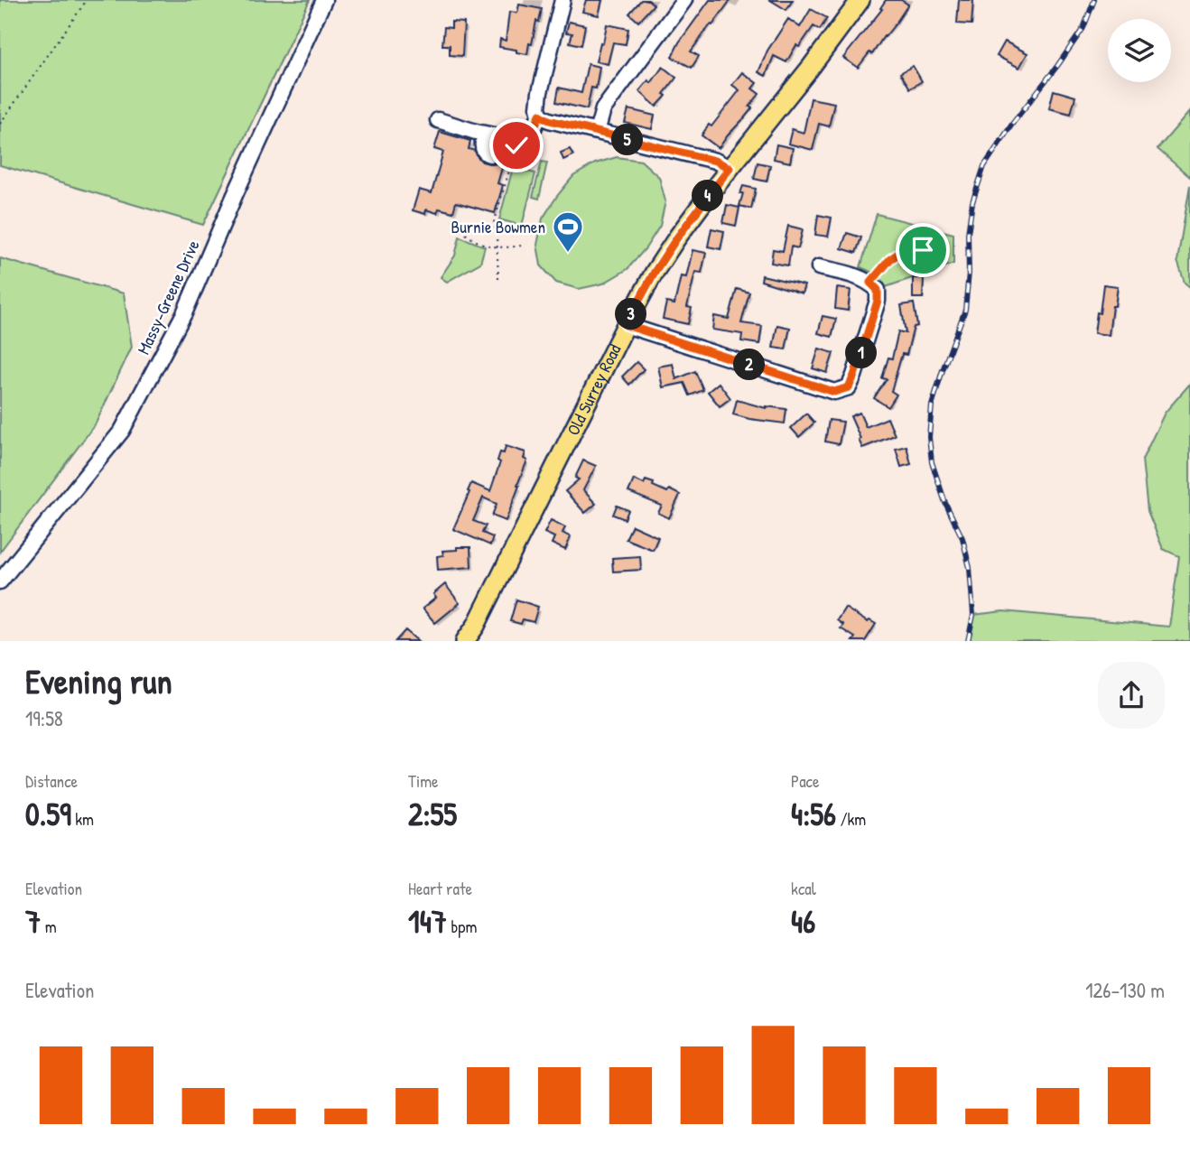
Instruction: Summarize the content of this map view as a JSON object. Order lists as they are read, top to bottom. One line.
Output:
{"streets":{"main road":["Old Surrey Road"],"street":["Massy-Greene Drive"]},"places":{"sports":["Burnie Bowmen"]},"page":{"pins":["5","4","3","1","2"],"heading":["Evening run","19:58"],"stats":[["Distance","0.59 km"],["Time","2:55"],["Pace","4:56 /km"],["Elevation","7 m"],["Heart rate","147 bpm"],["kcal","46"]],"chart":["Elevation","126–130 m"]}}
